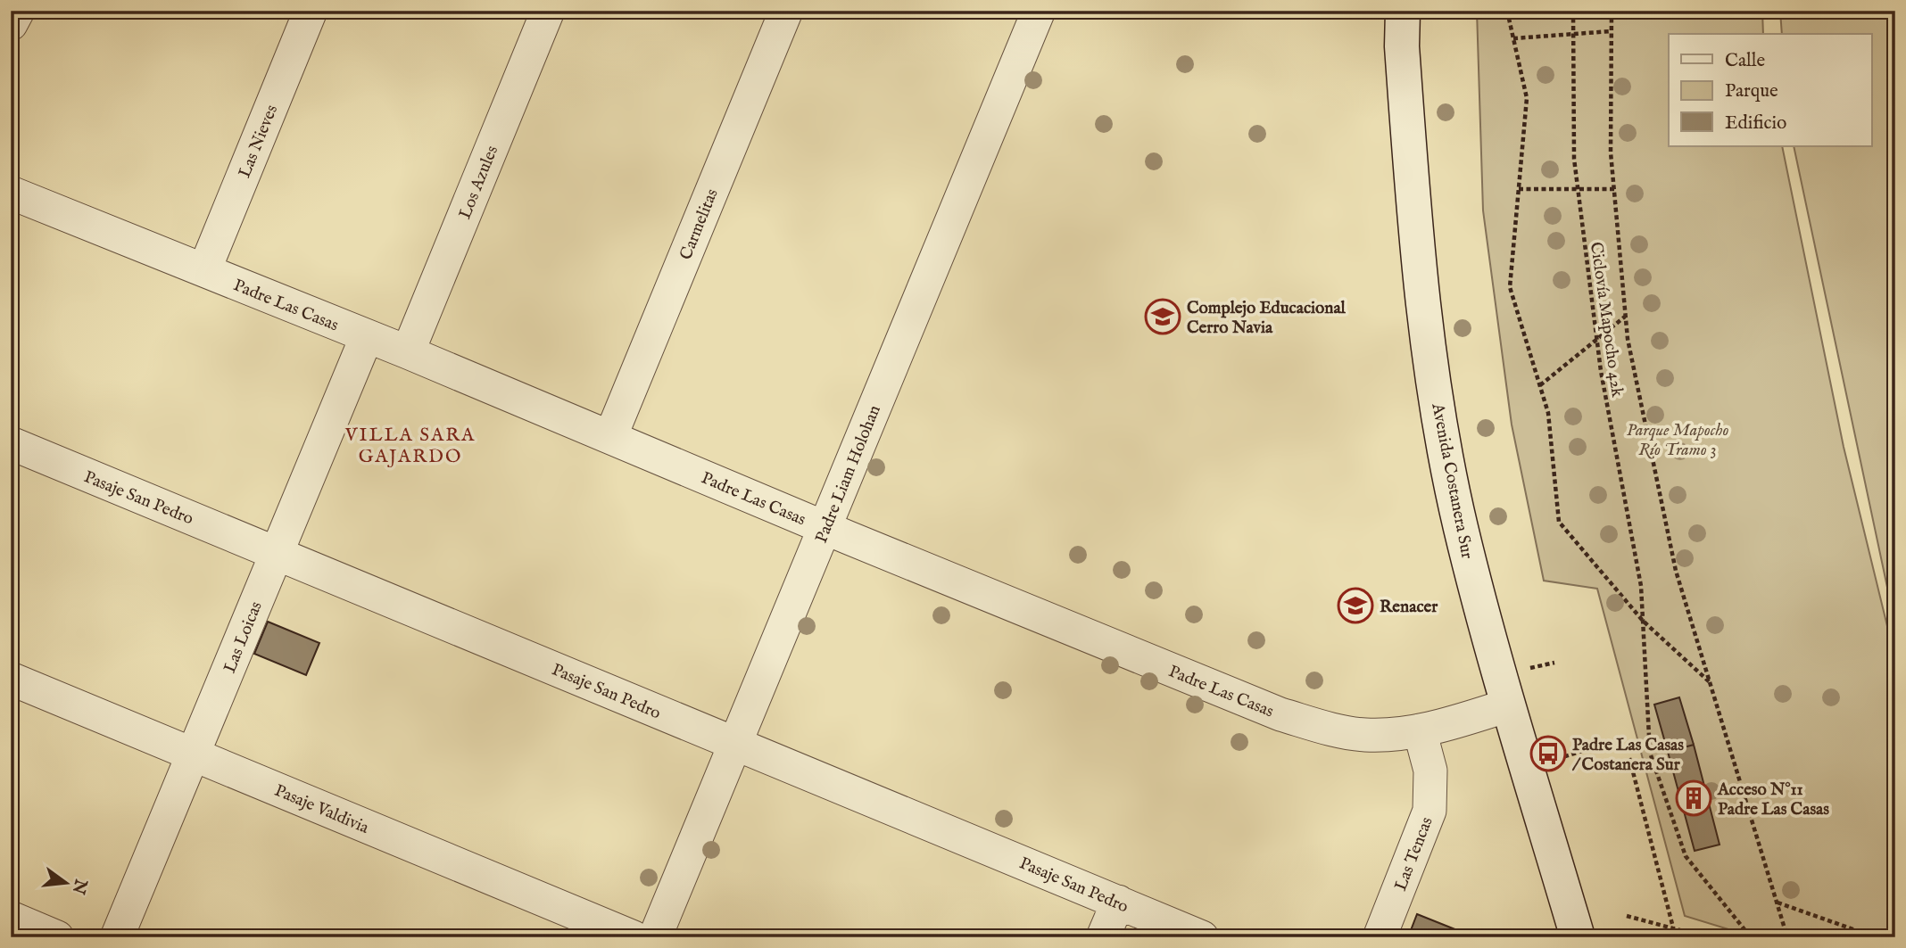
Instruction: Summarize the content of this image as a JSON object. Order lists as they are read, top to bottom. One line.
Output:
{"streets":{"main road":["Avenida Costanera Sur"],"street":["Las Nieves","Los Azules","Carmelitas","Padre Las Casas","Padre Liam Holohan","Pasaje San Pedro","Las Loicas","Pasaje Valdivia","Las Tencas"],"path":["Ciclovía Mapocho 42k"]},"crossings":[["Las Nieves","Padre Las Casas"],["Los Azules","Padre Las Casas"],["Carmelitas","Padre Las Casas"],["Padre Las Casas","Padre Liam Holohan"],["Padre Las Casas","Avenida Costanera Sur"],["Padre Las Casas","Las Loicas"],["Padre Las Casas","Las Tencas"],["Padre Liam Holohan","Pasaje San Pedro"],["Pasaje San Pedro","Las Loicas"],["Las Loicas","Pasaje Valdivia"]],"districts":["VILLA SARA GAJARDO"],"parks":["Parque Mapocho Río Tramo 3"],"places":{"school or university":["Complejo Educacional Cerro Navia","Renacer"],"bus stop":["Padre Las Casas / Costanera Sur"],"building":["Acceso N°11 Padre Las Casas"]},"legend":["Calle","Parque","Edificio"],"north":"right"}
